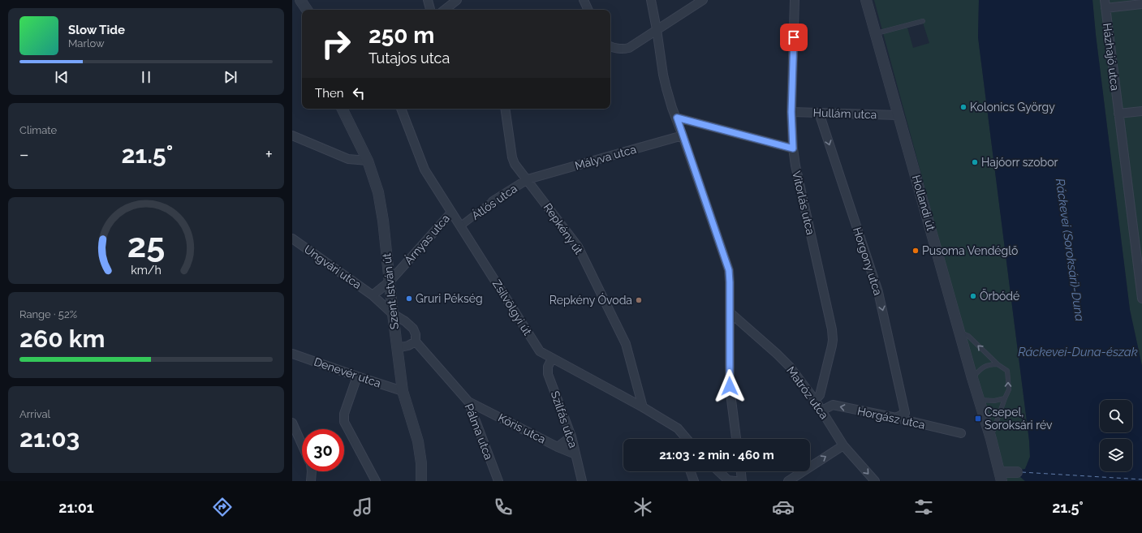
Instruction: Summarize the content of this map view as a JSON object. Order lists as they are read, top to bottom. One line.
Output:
{"streets":{"street":["Házhajó utca","Hullám utca","Mályva utca","Átlós utca","Vitorlás utca","Hollandi út","Repkény út","Árnyas utca","Horgony utca","Ungvári utca","Szent István út","Zsilvölgyi út","Denevér utca","Matróz utca","Horgász utca","Szilfás utca","Kőris utca","Pálma utca"]},"crossings":[["Hullám utca","Vitorlás utca"],["Hullám utca","Hollandi út"],["Hullám utca","Horgony utca"],["Mályva utca","Átlós utca"],["Mályva utca","Repkény út"],["Átlós utca","Repkény út"],["Átlós utca","Zsilvölgyi út"],["Vitorlás utca","Matróz utca"],["Repkény út","Zsilvölgyi út"],["Árnyas utca","Ungvári utca"],["Árnyas utca","Szent István út"],["Árnyas utca","Zsilvölgyi út"],["Horgony utca","Horgász utca"],["Ungvári utca","Szent István út"],["Ungvári utca","Pálma utca"],["Szent István út","Denevér utca"],["Szent István út","Pálma utca"],["Zsilvölgyi út","Szilfás utca"],["Matróz utca","Horgász utca"],["Szilfás utca","Kőris utca"],["Kőris utca","Pálma utca"]],"one_way":["Horgony utca","Horgász utca"],"water":["Ráckevei (Soroksári)-Duna","Ráckevei-Duna-észak"],"places":{"other":["Kolonics György","Hajóorr szobor","Pusoma Vendéglő","Őrbódé","Gruri Pékség","Repkény Óvoda"],"transit":["Csepel, Soroksári rév"]},"page":{"turn":["250 m","Tutajos utca"],"song":["Slow Tide","Marlow"],"then":"Then","tile":["Climate",["Range · 52%","260 km"],["Arrival","21:03"]],"heat":["−","21.5°","+"],"limit":"30","trip":"21:03 · 2 min · 460 m","tabs":["21:01","21.5°"],"gauge":["25","km/h"]}}
